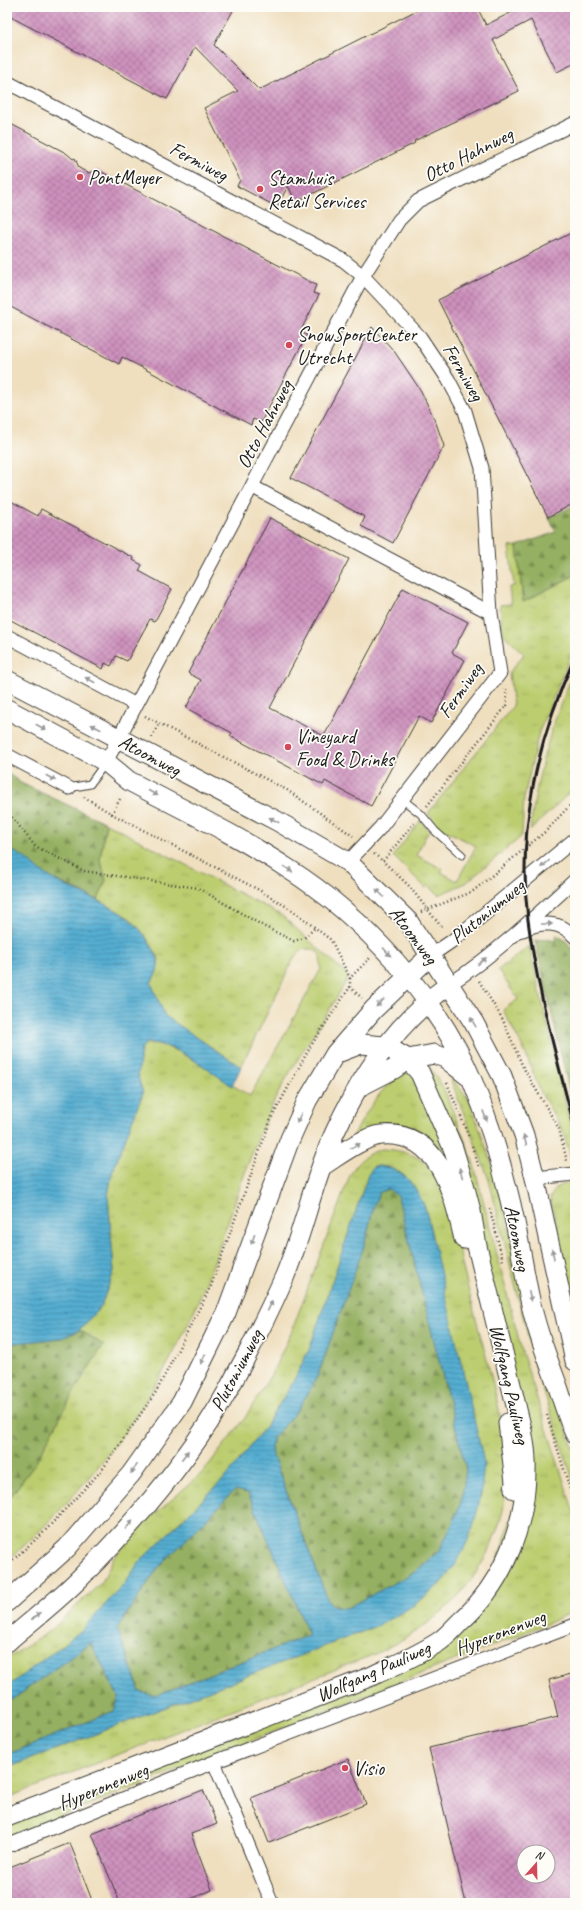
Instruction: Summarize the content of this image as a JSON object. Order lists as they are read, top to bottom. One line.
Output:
{"streets":{"main road":["Atoomweg","Plutoniumweg","Wolfgang Pauliweg"],"street":["Otto Hahnweg","Fermiweg","Hyperonenweg"]},"crossings":[["Otto Hahnweg","Fermiweg"],["Otto Hahnweg","Atoomweg"],["Fermiweg","Atoomweg"],["Atoomweg","Plutoniumweg"],["Plutoniumweg","Wolfgang Pauliweg"]],"places":["PontMeyer","Stamhuis Retail Services","SnowSportCenter Utrecht","Vineyard Food & Drinks","Visio"],"north":"top"}
